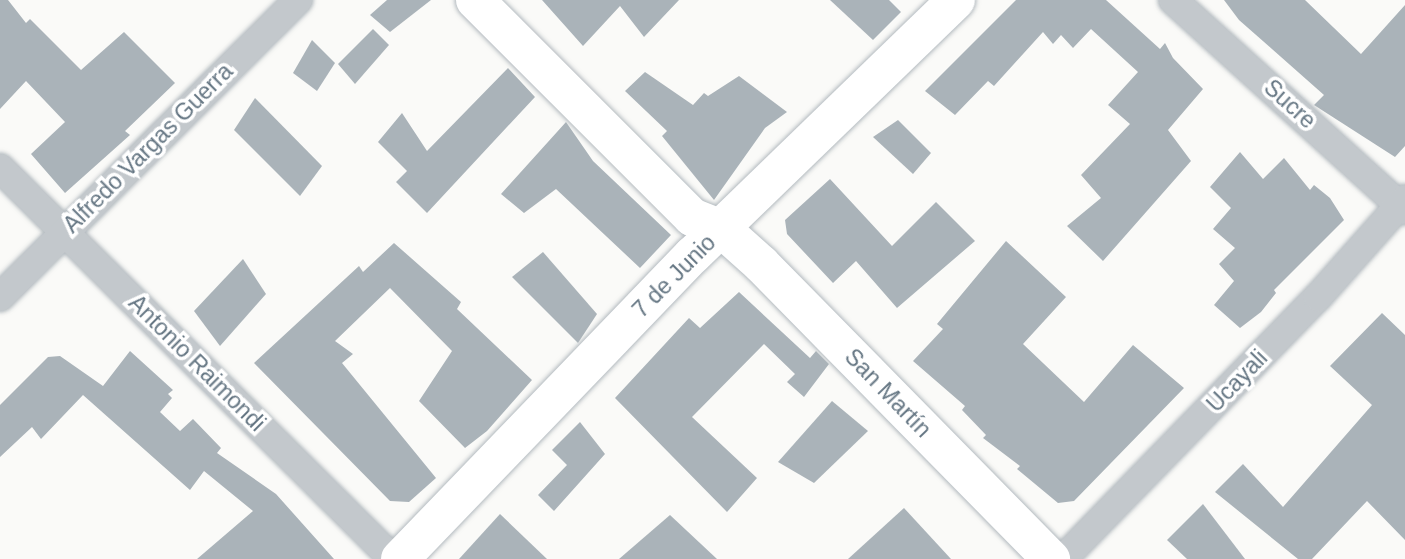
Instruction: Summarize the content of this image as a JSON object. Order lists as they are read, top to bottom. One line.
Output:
{"streets":{"main road":["7 de Junio","San Martín"],"street":["Sucre","Alfredo Vargas Guerra","Antonio Raimondi","Ucayali"]},"crossings":[["Sucre","Ucayali"],["Alfredo Vargas Guerra","Antonio Raimondi"],["7 de Junio","San Martín"]]}
